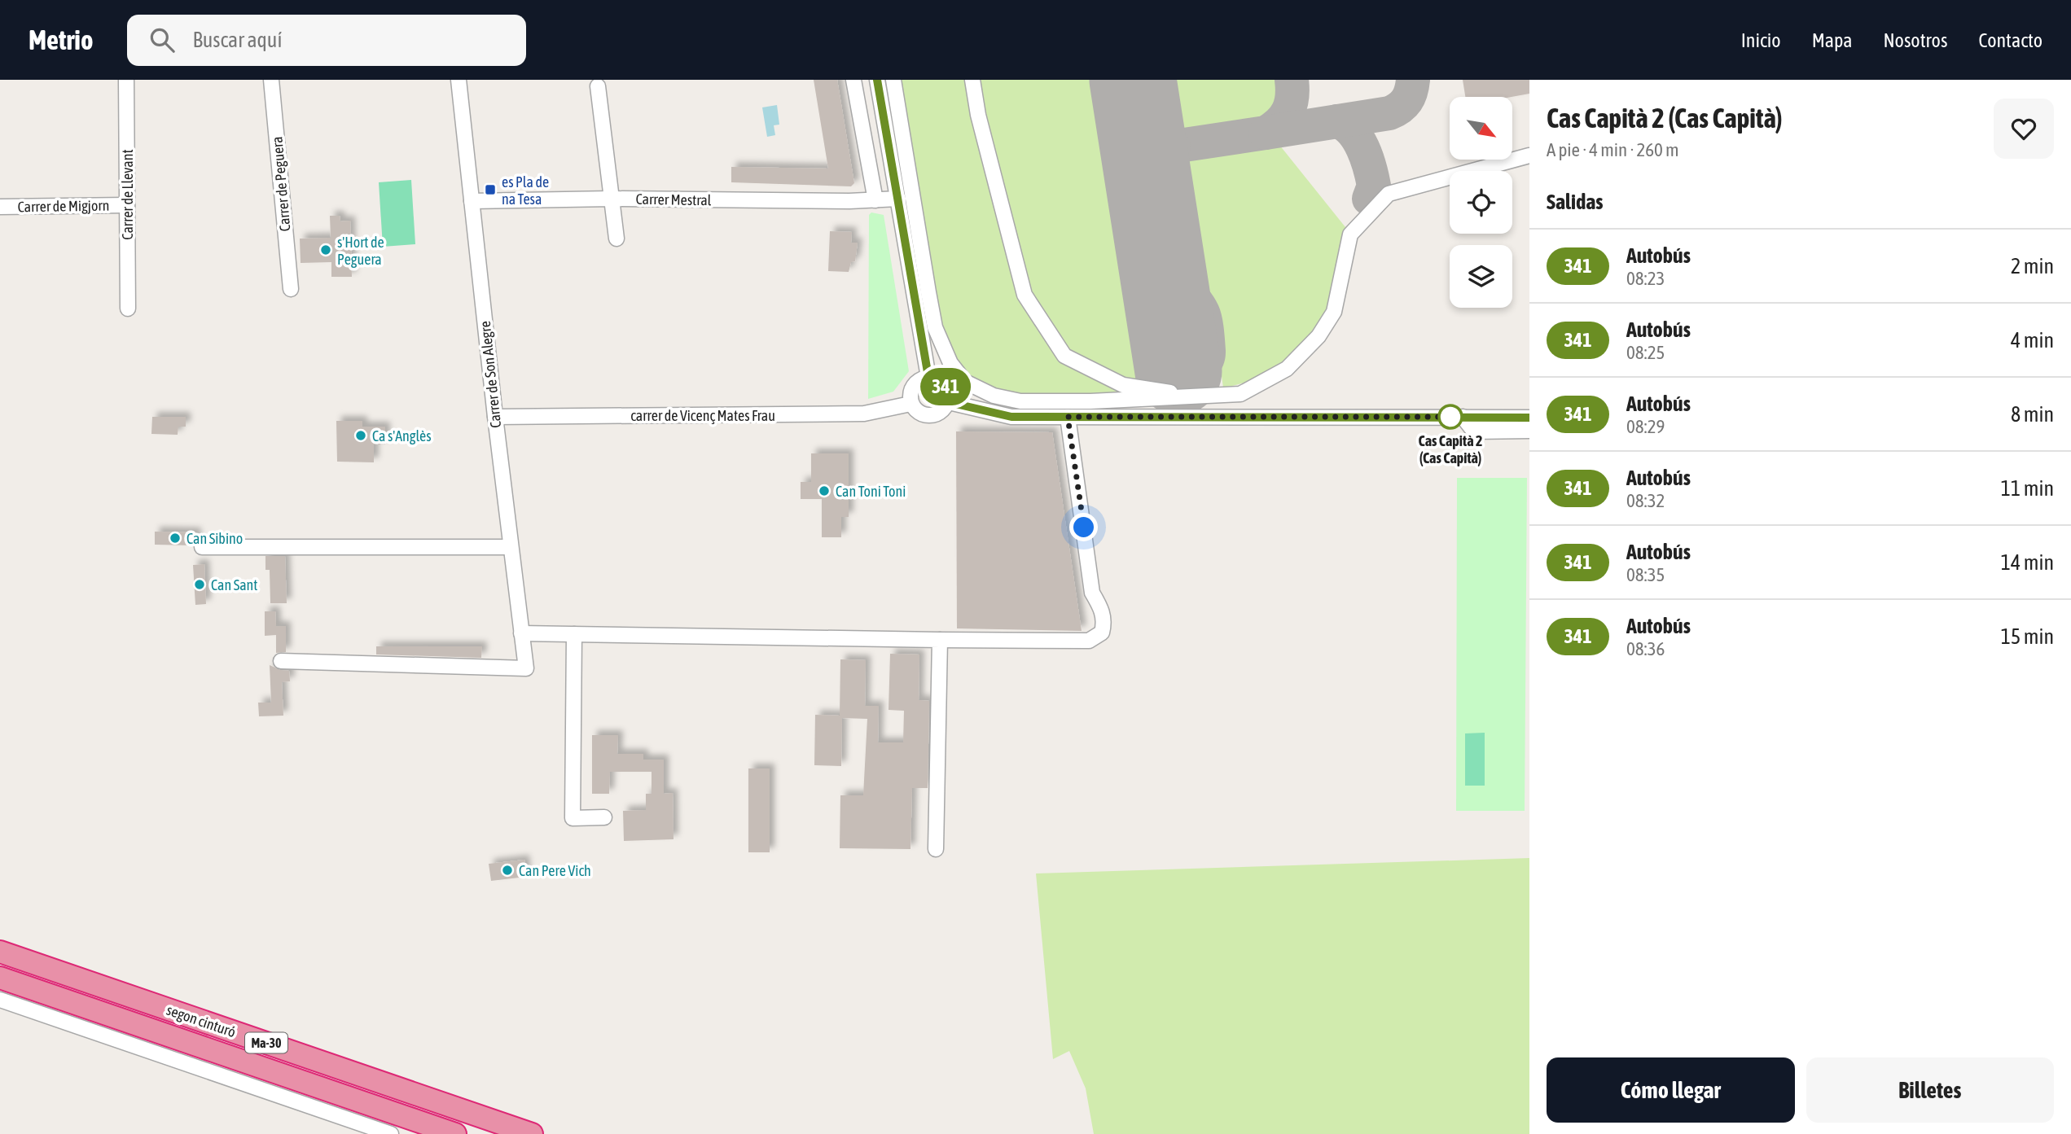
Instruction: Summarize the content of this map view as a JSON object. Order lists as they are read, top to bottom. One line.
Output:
{"streets":{"highway":["segon cinturó","Ma-30"],"street":["Carrer de Peguera","Carrer de Llevant","Carrer Mestral","Carrer de Migjorn","Carrer de Son Alegre","carrer de Vicenç Mates Frau"]},"crossings":[["Carrer de Llevant","Carrer de Migjorn"],["Carrer Mestral","Carrer de Son Alegre"],["Carrer de Son Alegre","carrer de Vicenç Mates Frau"]],"places":{"transit":["es Pla de na Tesa"],"other":["s'Hort de Peguera","Cas Capità 2 (Cas Capità)","Ca s'Anglès","Can Toni Toni","Can Sibino","Can Sant","Can Pere Vich"]},"lines":["bus line 341"],"north":"bottom right","page":{"header":"Metrio","search":"Buscar aquí","nav":["Inicio","Mapa","Nosotros","Contacto"],"on_map":"341","heading":[["Cas Capità 2 (Cas Capità)","A pie · 4 min · 260 m"],"Salidas"],"list":[{"mark":"341","name":"Autobús","note":"08:23","value":"2 min"},{"mark":"341","name":"Autobús","note":"08:25","value":"4 min"},{"mark":"341","name":"Autobús","note":"08:29","value":"8 min"},{"mark":"341","name":"Autobús","note":"08:32","value":"11 min"},{"mark":"341","name":"Autobús","note":"08:35","value":"14 min"},{"mark":"341","name":"Autobús","note":"08:36","value":"15 min"}],"buttons":["Cómo llegar","Billetes"]}}
